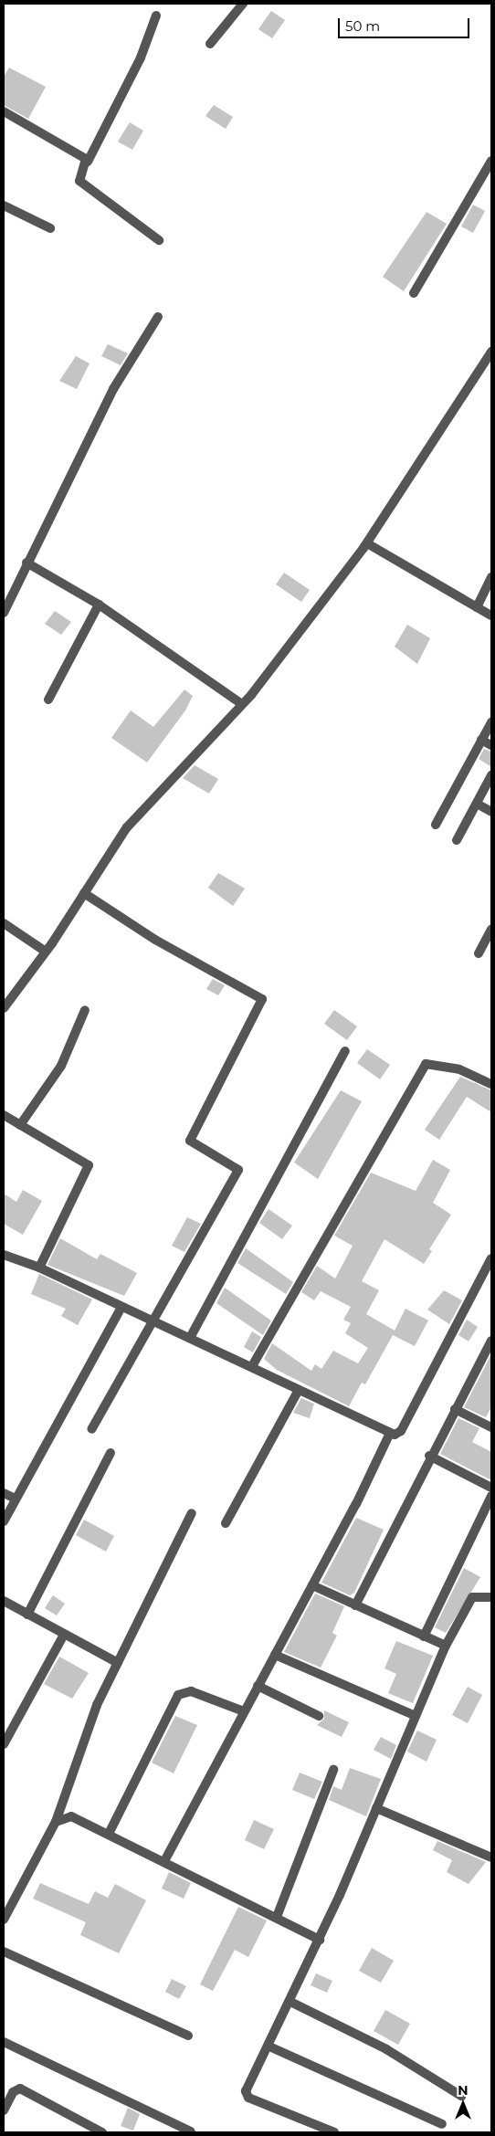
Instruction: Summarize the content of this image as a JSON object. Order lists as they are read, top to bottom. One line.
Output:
{"scale_bar":"50 m","north":"top"}
